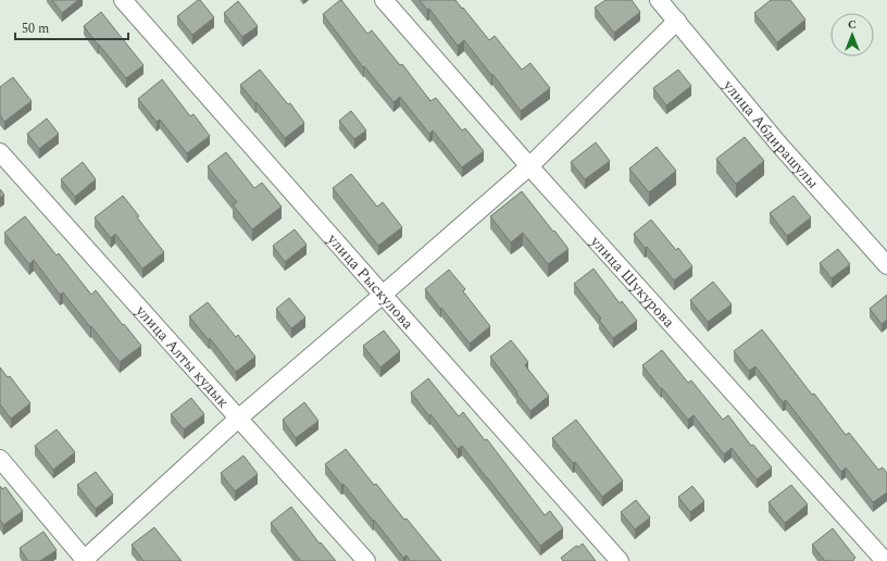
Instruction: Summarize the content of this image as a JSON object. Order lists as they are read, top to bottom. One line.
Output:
{"streets":{"street":["улица Абдирашулы","улица Рыскулова","улица Шукурова","улица Алты кудык"]},"scale_bar":"50 m","north":"top"}
